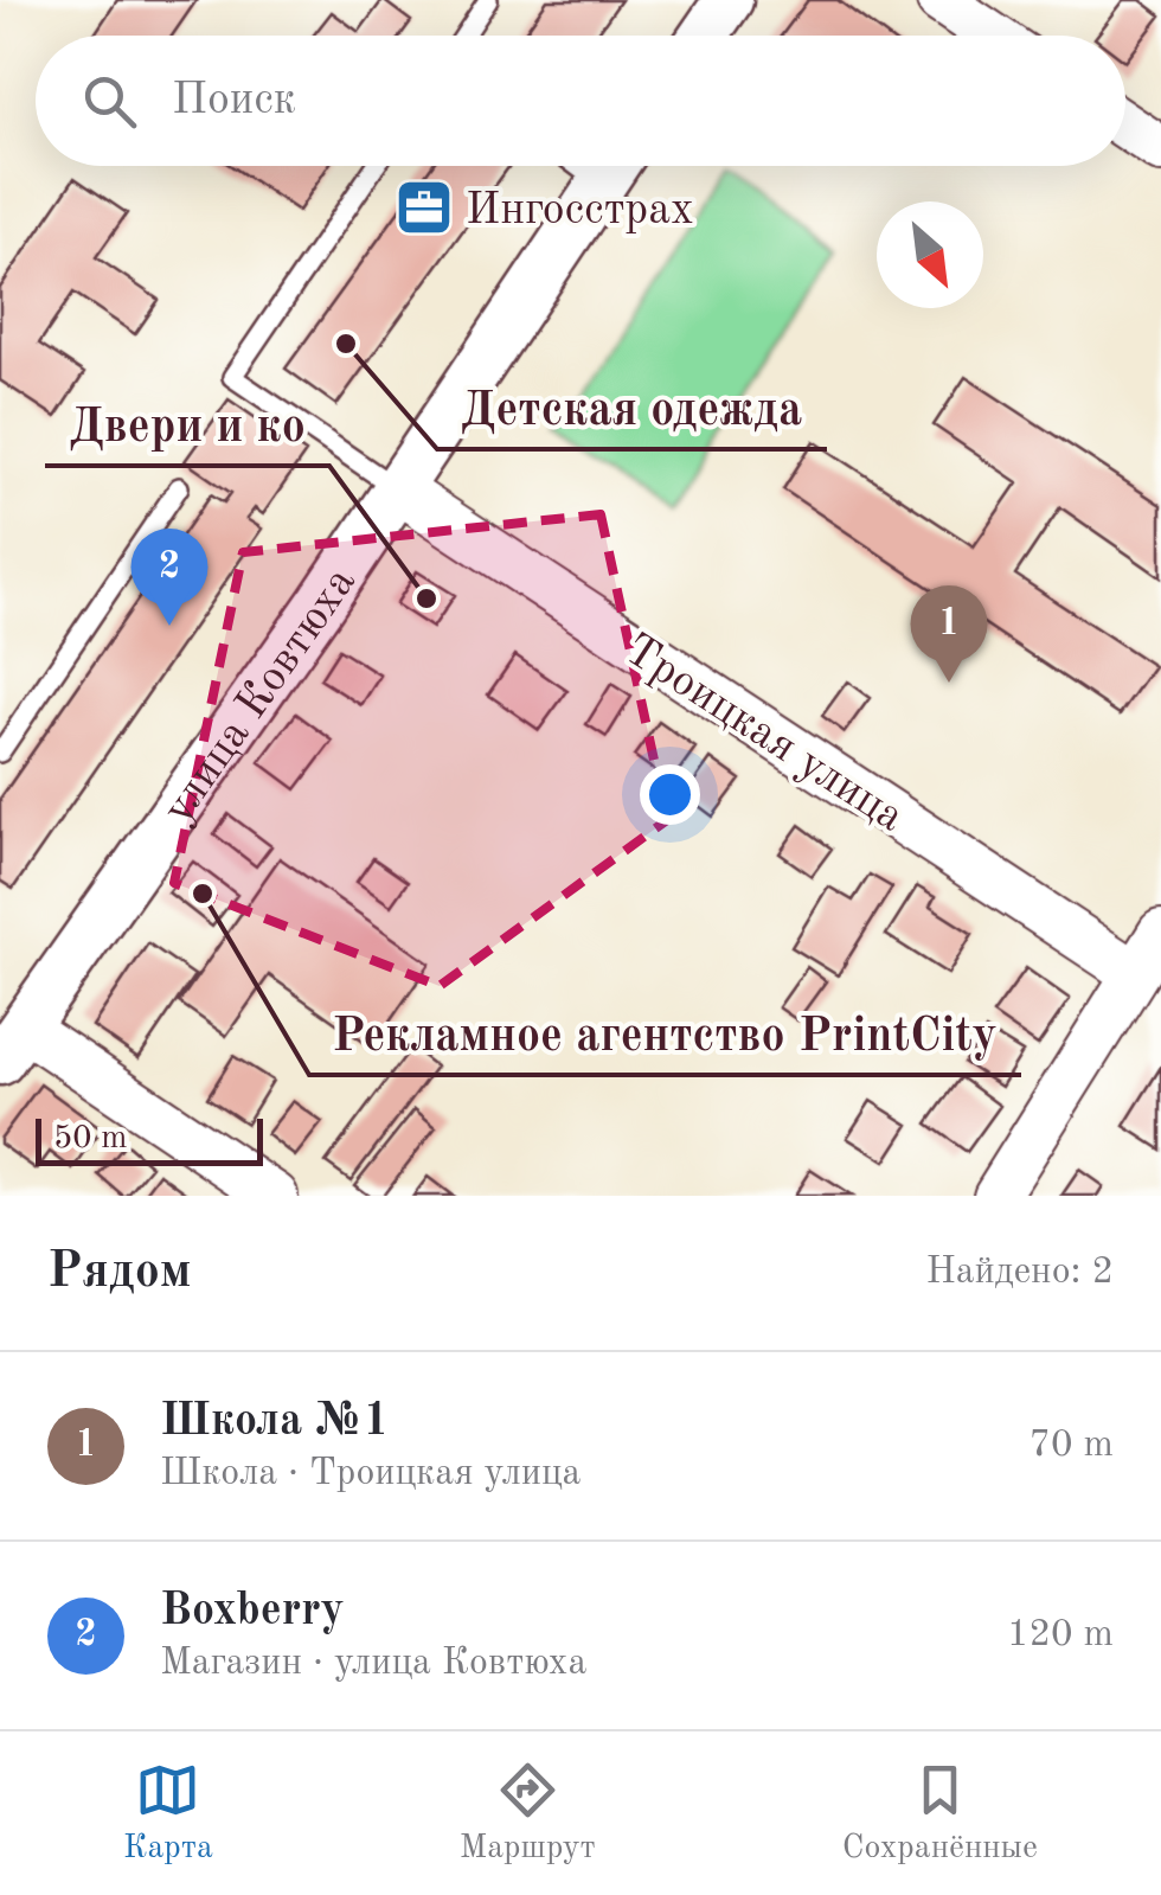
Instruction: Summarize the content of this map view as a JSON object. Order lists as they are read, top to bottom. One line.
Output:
{"streets":{"main road":["улица Ковтюха"],"street":["Троицкая улица"]},"crossings":[["улица Ковтюха","Троицкая улица"]],"places":{"office":["Ингосстрах"],"other":["Детская одежда","Двери и ко","Рекламное агентство PrintCity"]},"scale_bar":"50 m","north":"bottom right","page":{"search":"Поиск","pins":["2","1"],"scale":"50 m","heading":["Рядом","Найдено: 2"],"list":[{"mark":"1","name":"Школа №1","note":"Школа · Троицкая улица","value":"70 m"},{"mark":"2","name":"Boxberry","note":"Магазин · улица Ковтюха","value":"120 m"}],"nav":["Карта","Маршрут","Сохранённые"]}}
